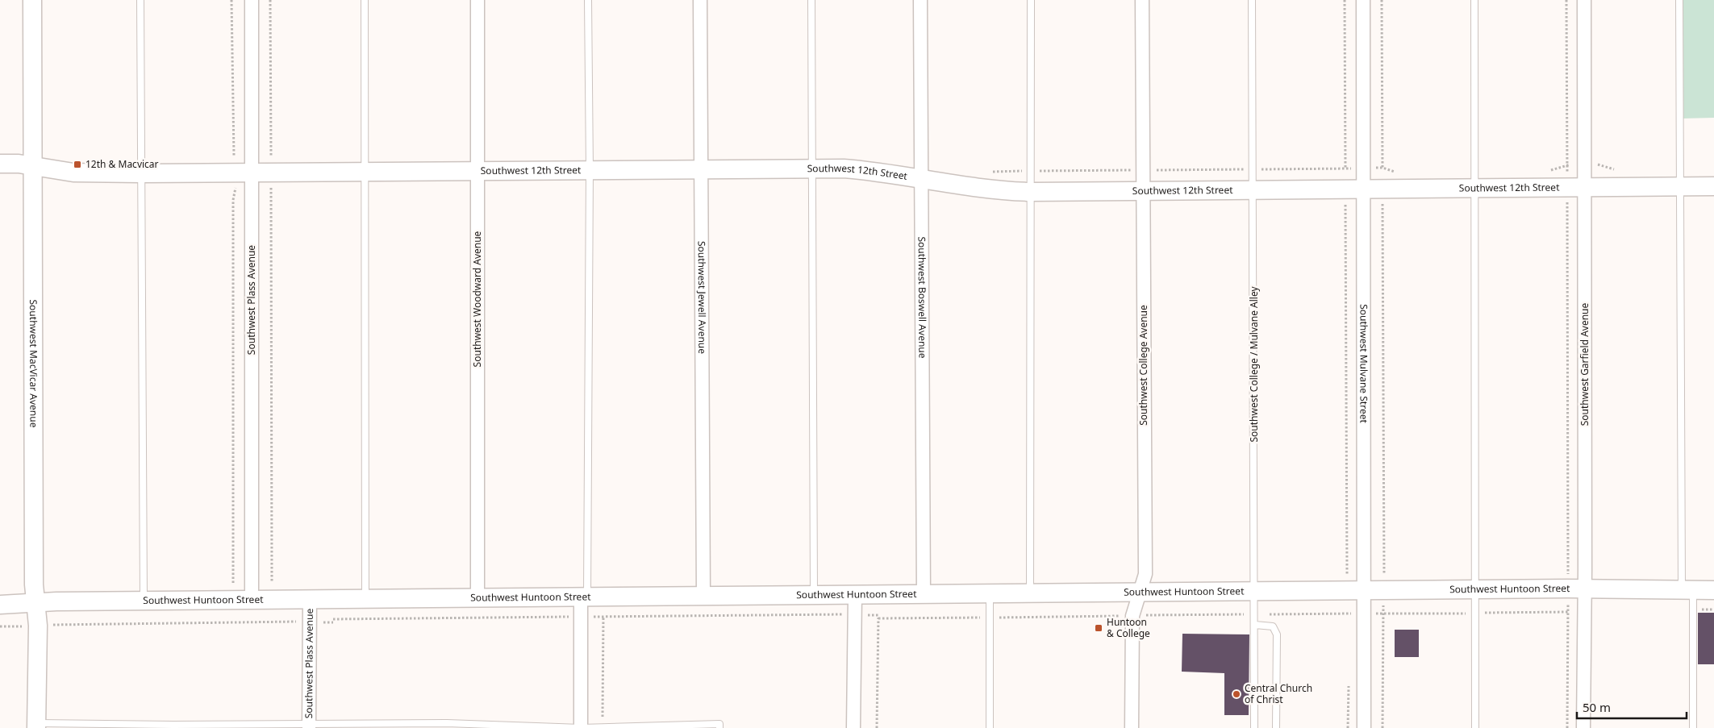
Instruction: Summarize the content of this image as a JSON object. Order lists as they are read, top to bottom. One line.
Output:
{"streets":{"main road":["Southwest 12th Street","Southwest MacVicar Avenue","Southwest Huntoon Street"],"street":["Southwest Boswell Avenue","Southwest Jewell Avenue","Southwest Woodward Avenue","Southwest Plass Avenue","Southwest Mulvane Street","Southwest Garfield Avenue","Southwest College Avenue"],"lane":["Southwest College / Mulvane Alley"]},"crossings":[["Southwest 12th Street","Southwest Boswell Avenue"],["Southwest 12th Street","Southwest Jewell Avenue"],["Southwest 12th Street","Southwest Woodward Avenue"],["Southwest 12th Street","Southwest Plass Avenue"],["Southwest 12th Street","Southwest MacVicar Avenue"],["Southwest 12th Street","Southwest College / Mulvane Alley"],["Southwest 12th Street","Southwest Mulvane Street"],["Southwest 12th Street","Southwest Garfield Avenue"],["Southwest 12th Street","Southwest College Avenue"],["Southwest Boswell Avenue","Southwest Huntoon Street"],["Southwest Jewell Avenue","Southwest Huntoon Street"],["Southwest Woodward Avenue","Southwest Huntoon Street"],["Southwest Plass Avenue","Southwest Huntoon Street"],["Southwest MacVicar Avenue","Southwest Huntoon Street"],["Southwest College / Mulvane Alley","Southwest Huntoon Street"],["Southwest Mulvane Street","Southwest Huntoon Street"],["Southwest Garfield Avenue","Southwest Huntoon Street"],["Southwest College Avenue","Southwest Huntoon Street"]],"places":{"transit":["12th & Macvicar","Huntoon & College"],"other":["Central Church of Christ"]},"scale_bar":"50 m"}
